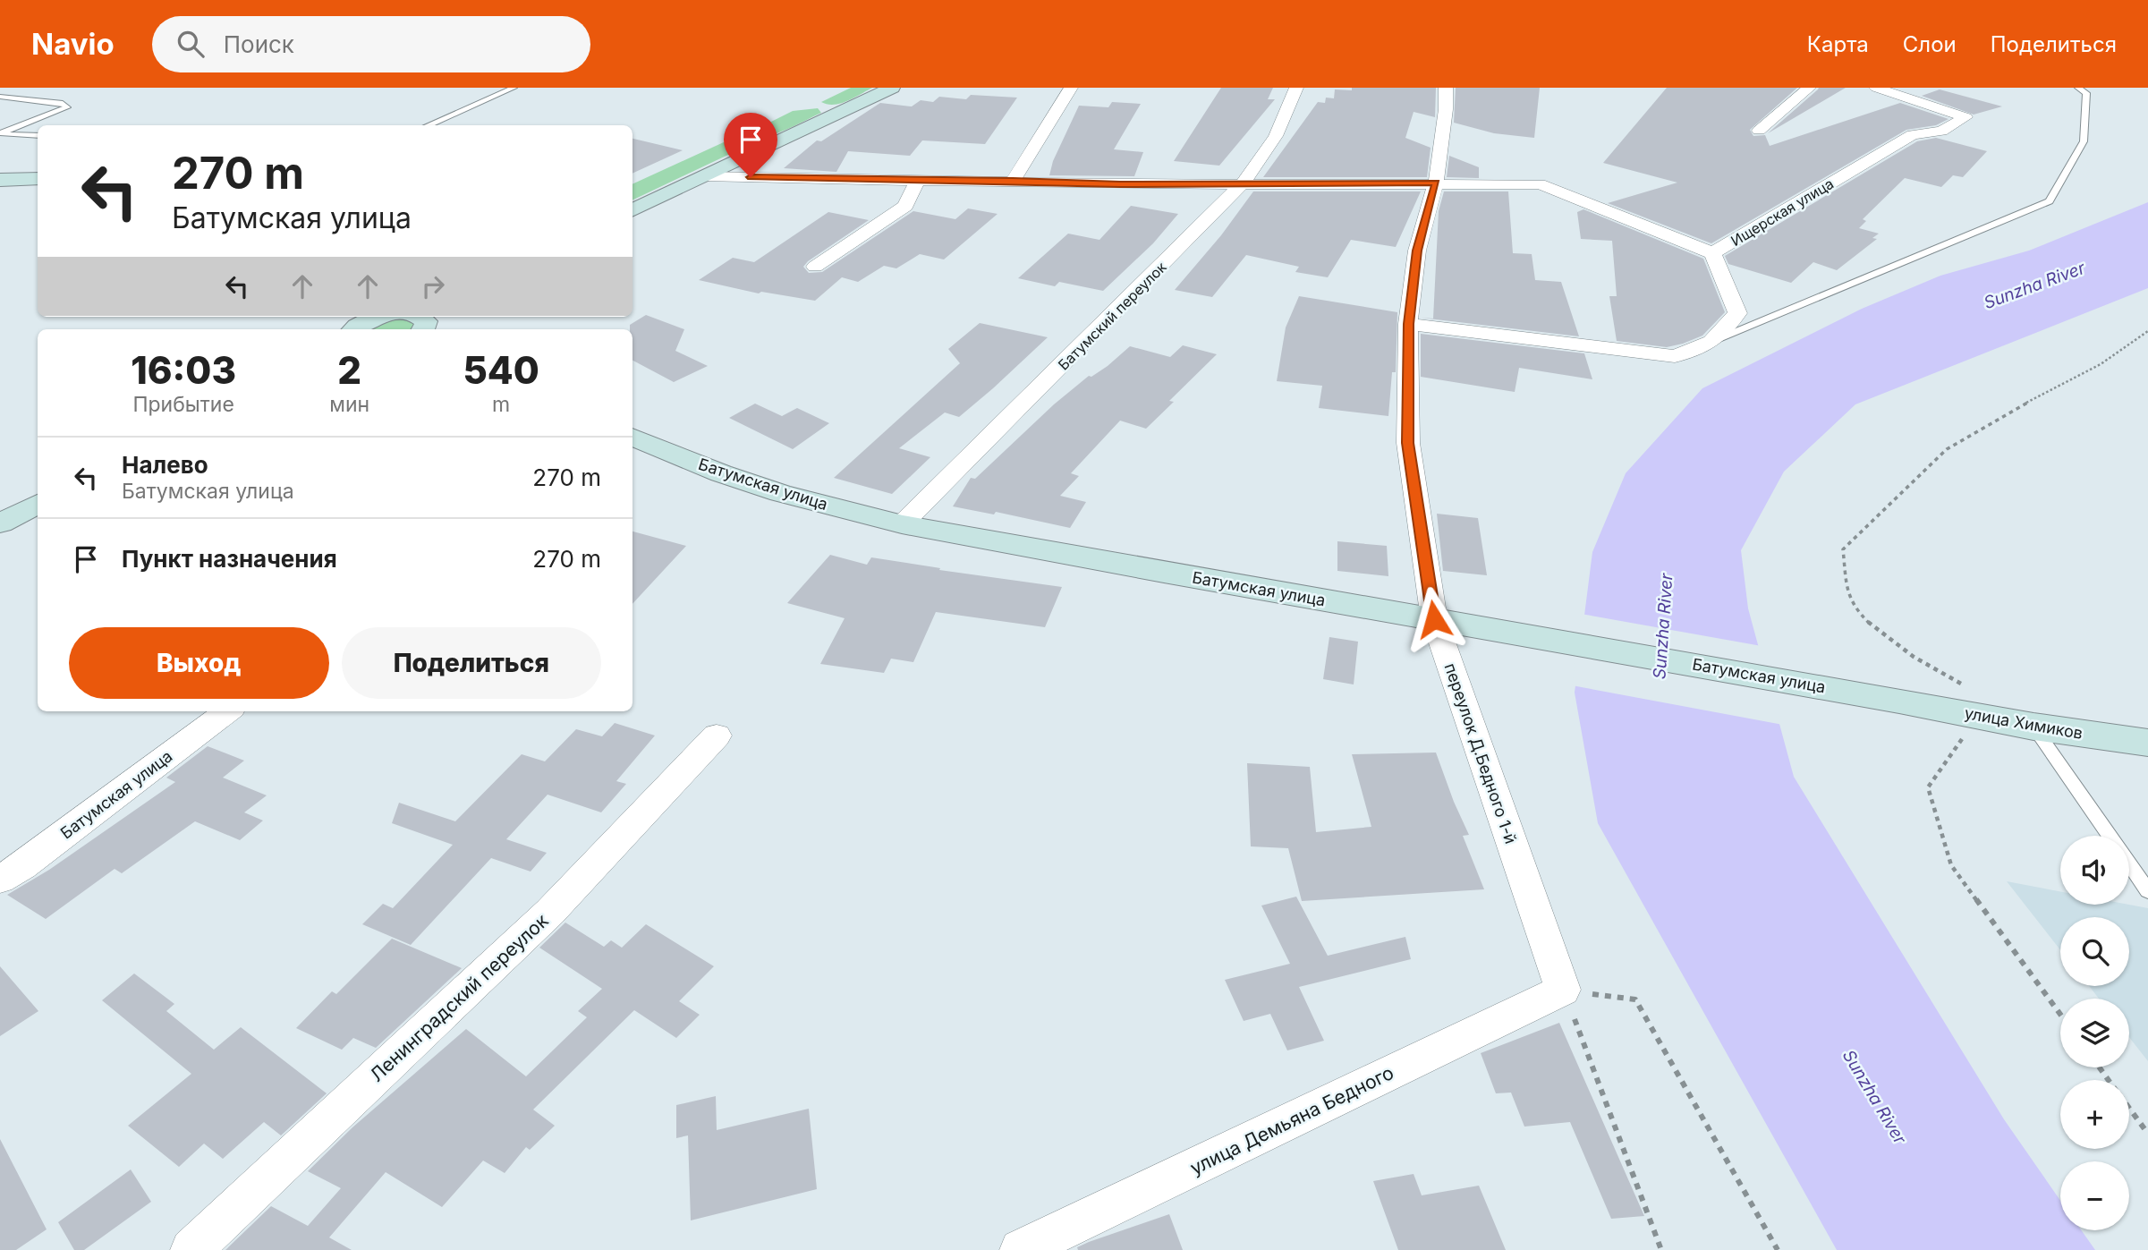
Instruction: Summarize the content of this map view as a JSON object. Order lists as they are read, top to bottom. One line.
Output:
{"streets":{"street":["Ищерская улица","Батумский переулок","Батумская улица","улица Химиков","переулок Д.Бедного 1-й","Ленинградский переулок","улица Демьяна Бедного"]},"crossings":[["Ищерская улица","переулок Д.Бедного 1-й"],["Батумский переулок","Батумская улица"],["Батумская улица","улица Химиков"],["Батумская улица","переулок Д.Бедного 1-й"],["переулок Д.Бедного 1-й","улица Демьяна Бедного"]],"water":["Sunzha River"],"page":{"header":"Navio","search":"Поиск","nav":["Карта","Слои","Поделиться"],"turn":["270 m","Батумская улица"],"eta":["16:03","Прибытие","2","мин","540","m"],"list":[{"name":"Налево","note":"Батумская улица","value":"270 m"},{"name":"Пункт назначения","value":"270 m"}],"buttons":["Выход","Поделиться"],"map_buttons":["+","−"]}}
